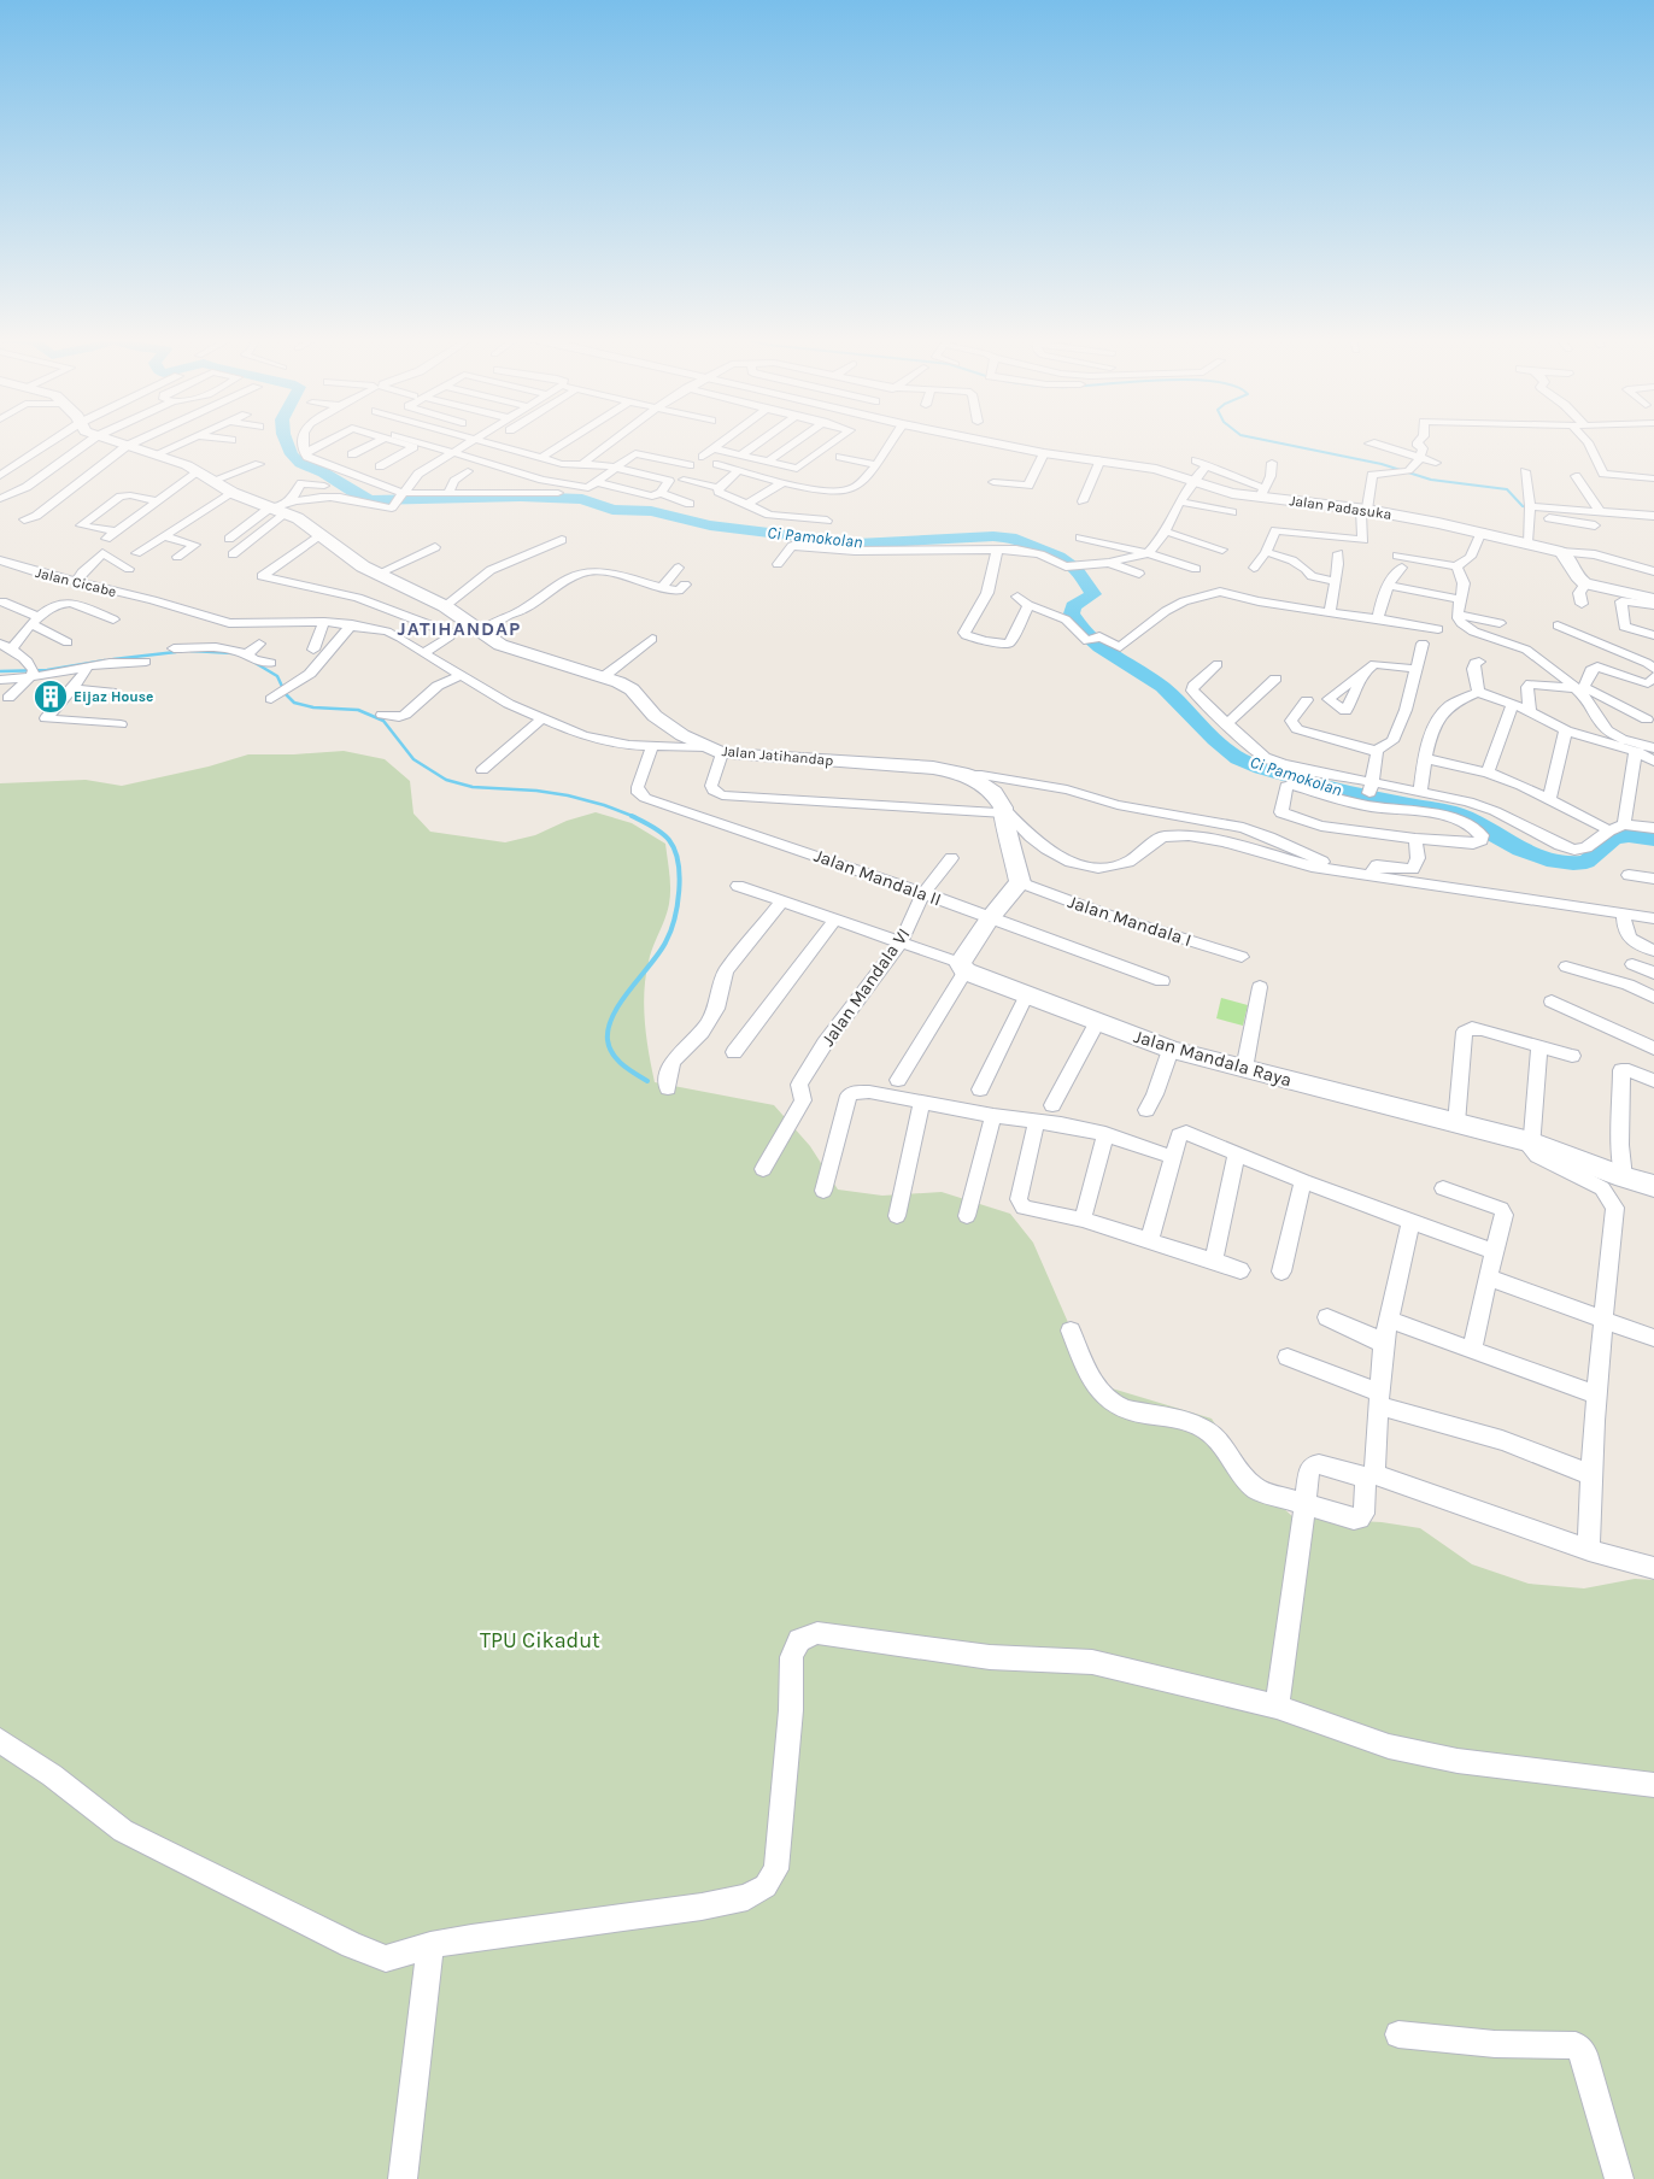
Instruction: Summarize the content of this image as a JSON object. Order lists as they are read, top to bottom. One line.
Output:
{"streets":{"street":["Jalan Padasuka","Jalan Cicabe","Jalan Jatihandap","Jalan Mandala II","Jalan Mandala I","Jalan Mandala VI","Jalan Mandala Raya"]},"crossings":[["Jalan Cicabe","Jalan Jatihandap"],["Jalan Cicabe","Jalan Mandala II"],["Jalan Mandala II","Jalan Mandala VI"]],"districts":["JATIHANDAP"],"water":["Ci Pamokolan"],"parks":["TPU Cikadut"],"places":{"building":["Eijaz House"]}}
